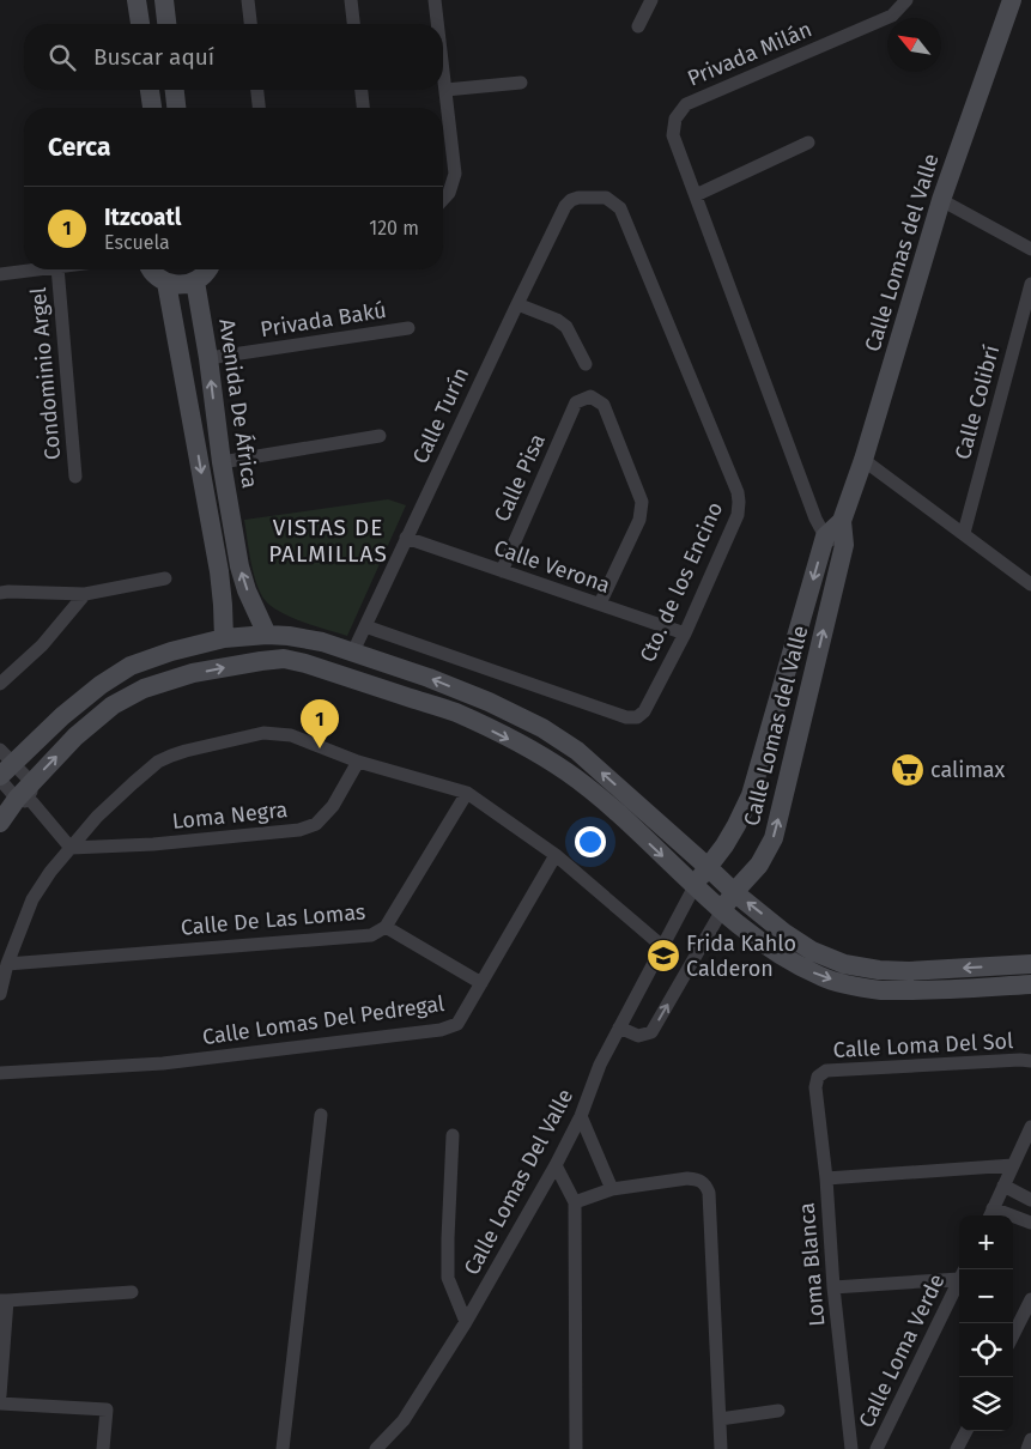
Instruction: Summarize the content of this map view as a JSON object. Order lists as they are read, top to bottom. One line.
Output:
{"streets":{"street":["Privada Milán","Calle Lomas del Valle","Privada Bakú","Condominio Argel","Calle Colibrí","Avenida De África","Calle Turín","Calle Pisa","Calle Verona","Cto. de los Encino","Loma Negra","Calle De Las Lomas","Calle Lomas Del Pedregal","Calle Loma Del Sol","Calle Lomas Del Valle","Loma Blanca","Calle Loma Verde"]},"crossings":[["Calle Lomas del Valle","Calle Lomas Del Valle"],["Privada Bakú","Avenida De África"],["Calle Turín","Calle Verona"],["Calle Turín","Cto. de los Encino"],["Calle Pisa","Calle Verona"],["Calle Verona","Cto. de los Encino"],["Calle Loma Del Sol","Loma Blanca"]],"districts":["VISTAS DE PALMILLAS"],"places":{"supermarket":["calimax"],"school or university":["Frida Kahlo Calderon"]},"north":"top left","page":{"search":"Buscar aquí","heading":"Cerca","list":[{"mark":"1","name":"Itzcoatl","note":"Escuela","value":"120 m"}],"pins":"1","map_buttons":["+","−"]}}
